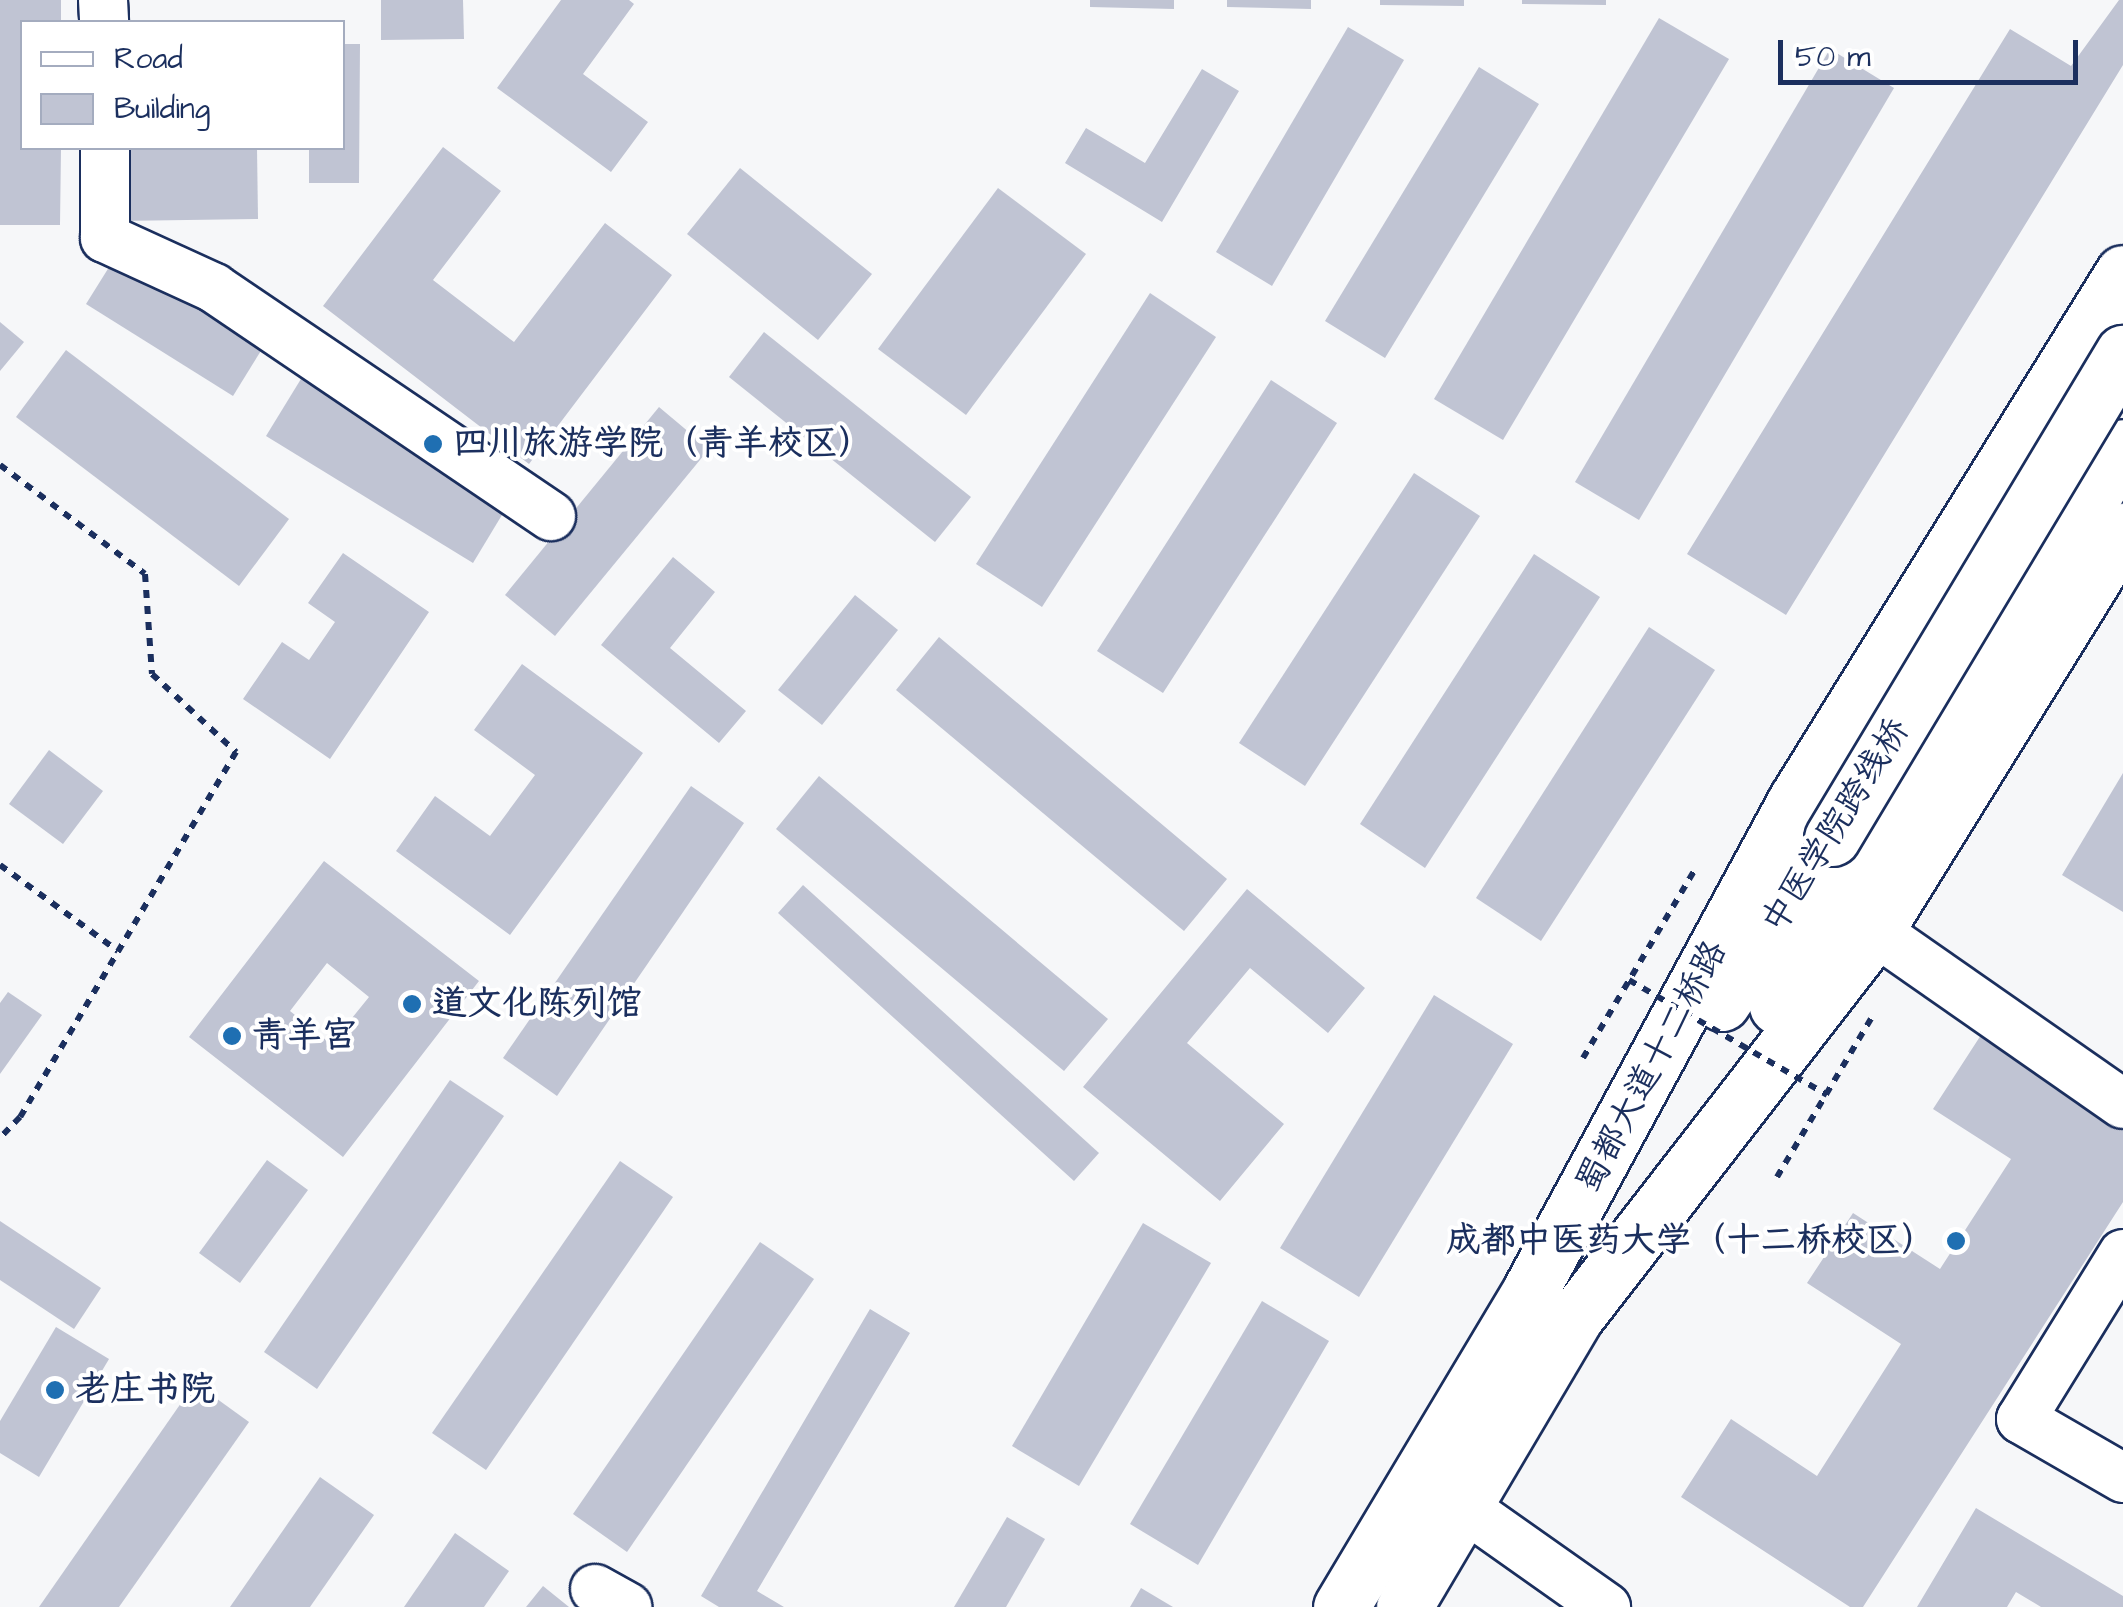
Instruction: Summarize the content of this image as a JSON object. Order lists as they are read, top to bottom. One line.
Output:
{"streets":{"main road":["中医学院跨线桥","蜀都大道十二桥路"]},"crossings":[["中医学院跨线桥","蜀都大道十二桥路"]],"places":["四川旅游学院（青羊校区）","道文化陈列馆","青羊宫","成都中医药大学（十二桥校区）","老庄书院"],"legend":["Road","Building"],"scale_bar":"50 m"}
